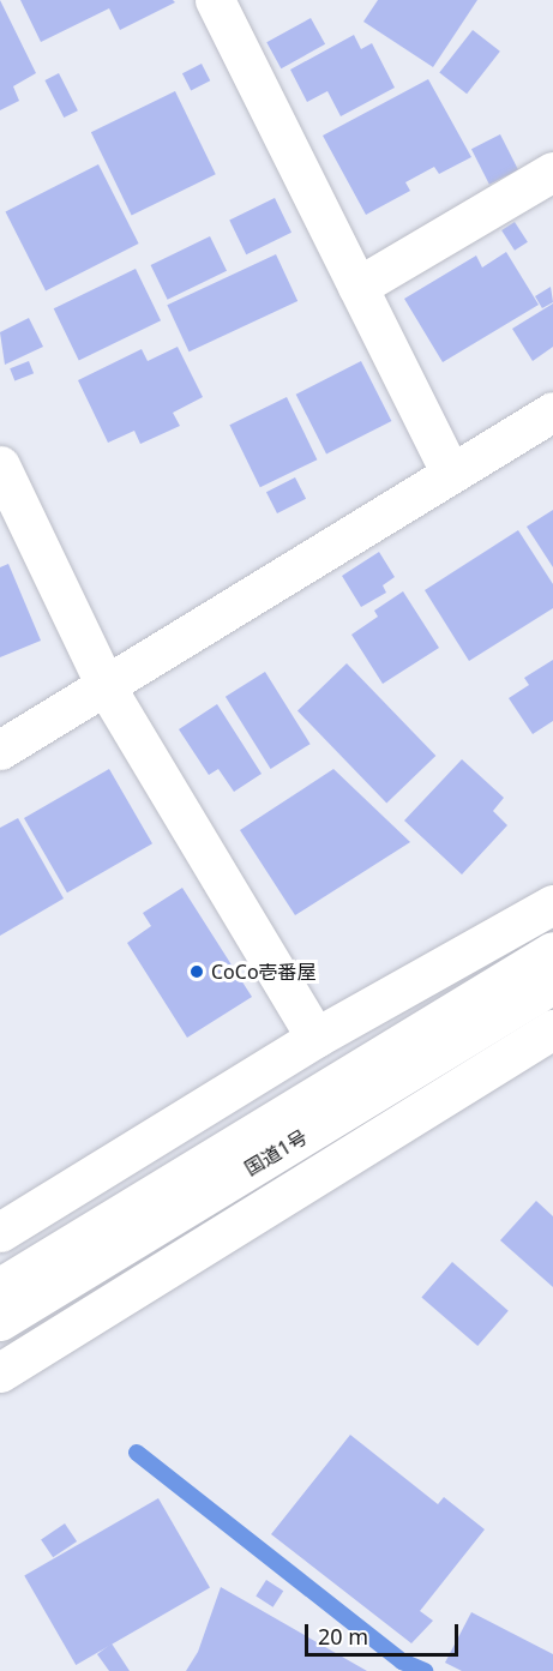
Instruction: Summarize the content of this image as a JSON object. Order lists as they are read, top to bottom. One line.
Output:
{"streets":{"main road":["国道1号"]},"places":["CoCo壱番屋"],"scale_bar":"20 m"}
